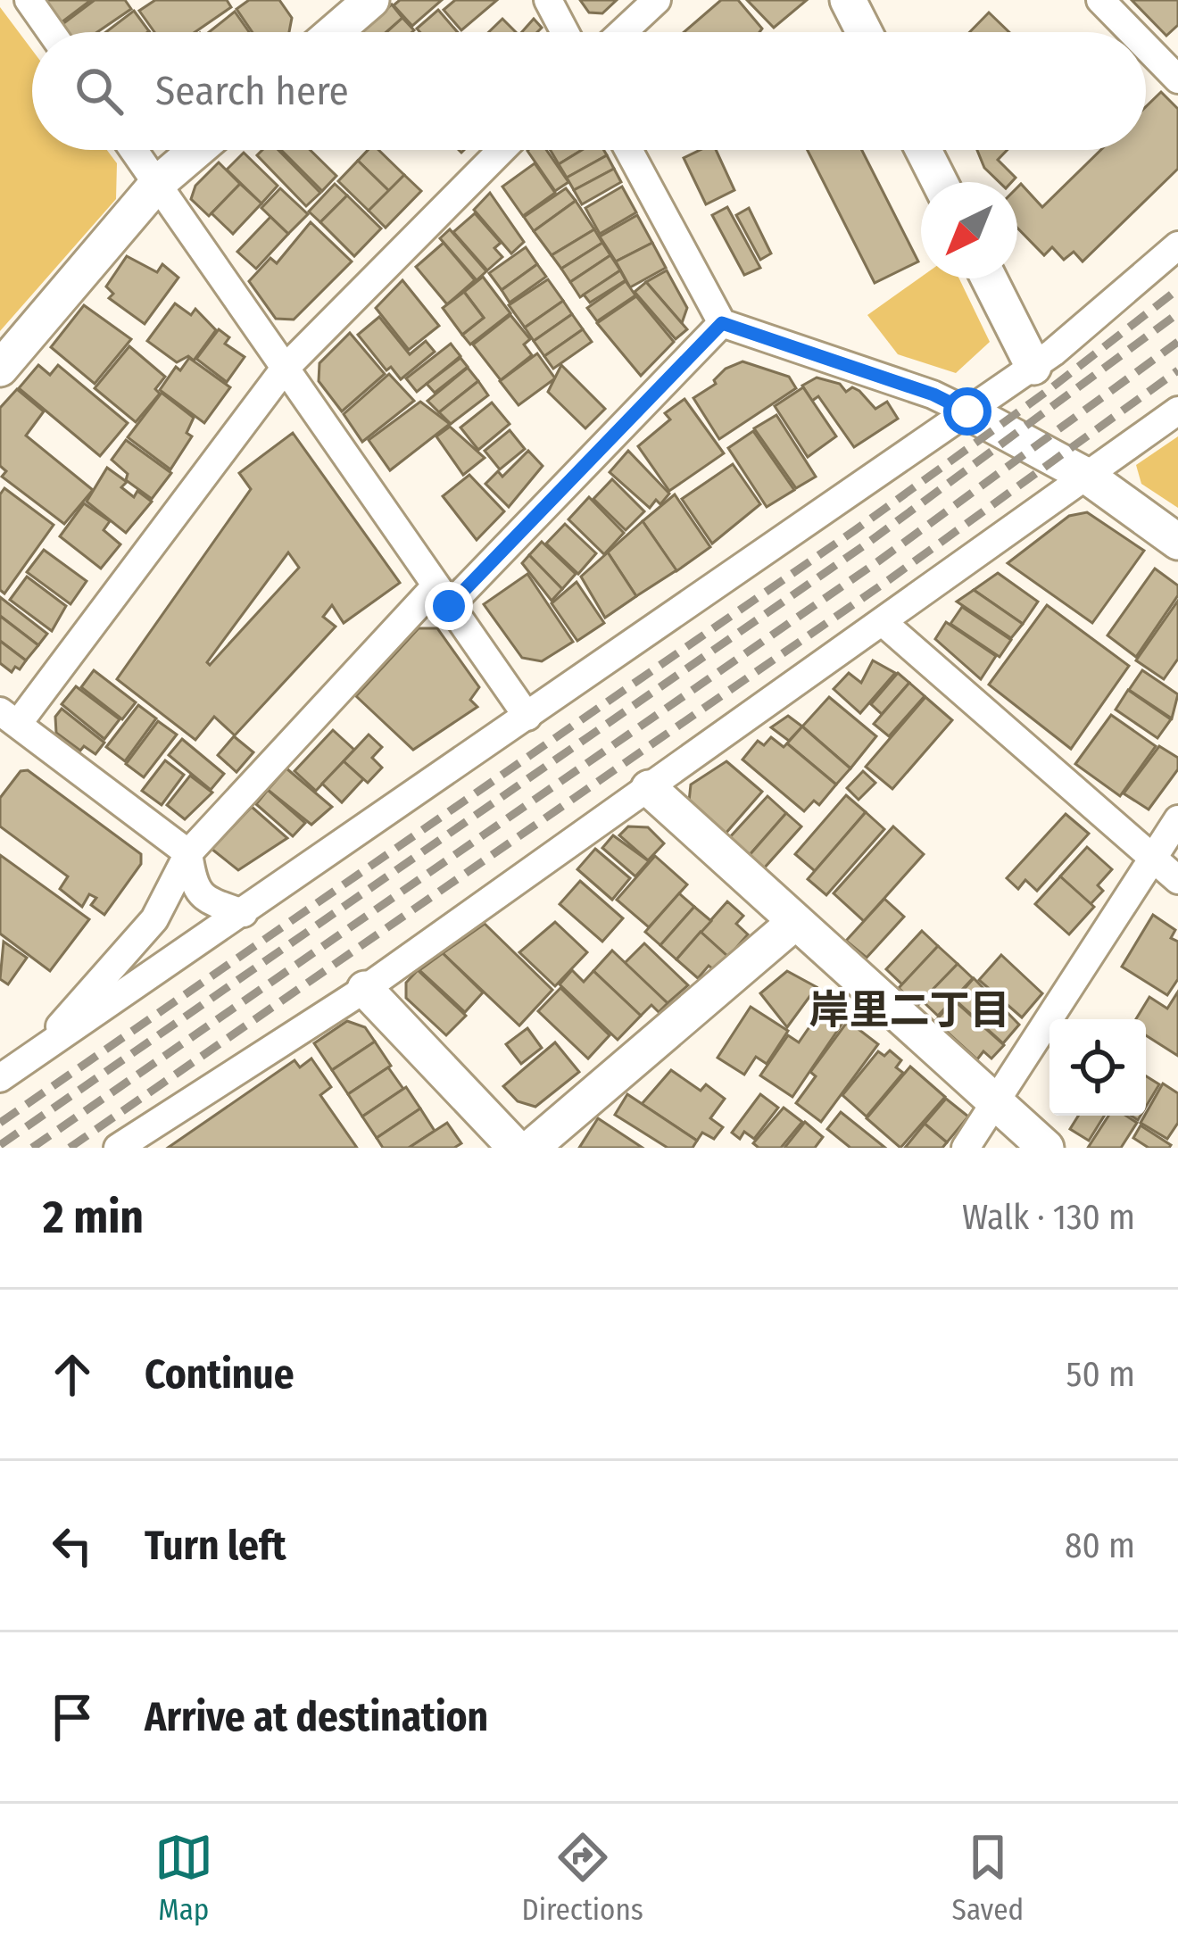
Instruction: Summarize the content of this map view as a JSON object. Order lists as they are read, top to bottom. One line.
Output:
{"districts":["岸里二丁目"],"north":"bottom left","page":{"search":"Search here","heading":["2 min","Walk · 130 m"],"list":[["Continue","50 m"],["Turn left","80 m"],"Arrive at destination"],"nav":["Map","Directions","Saved"]}}
